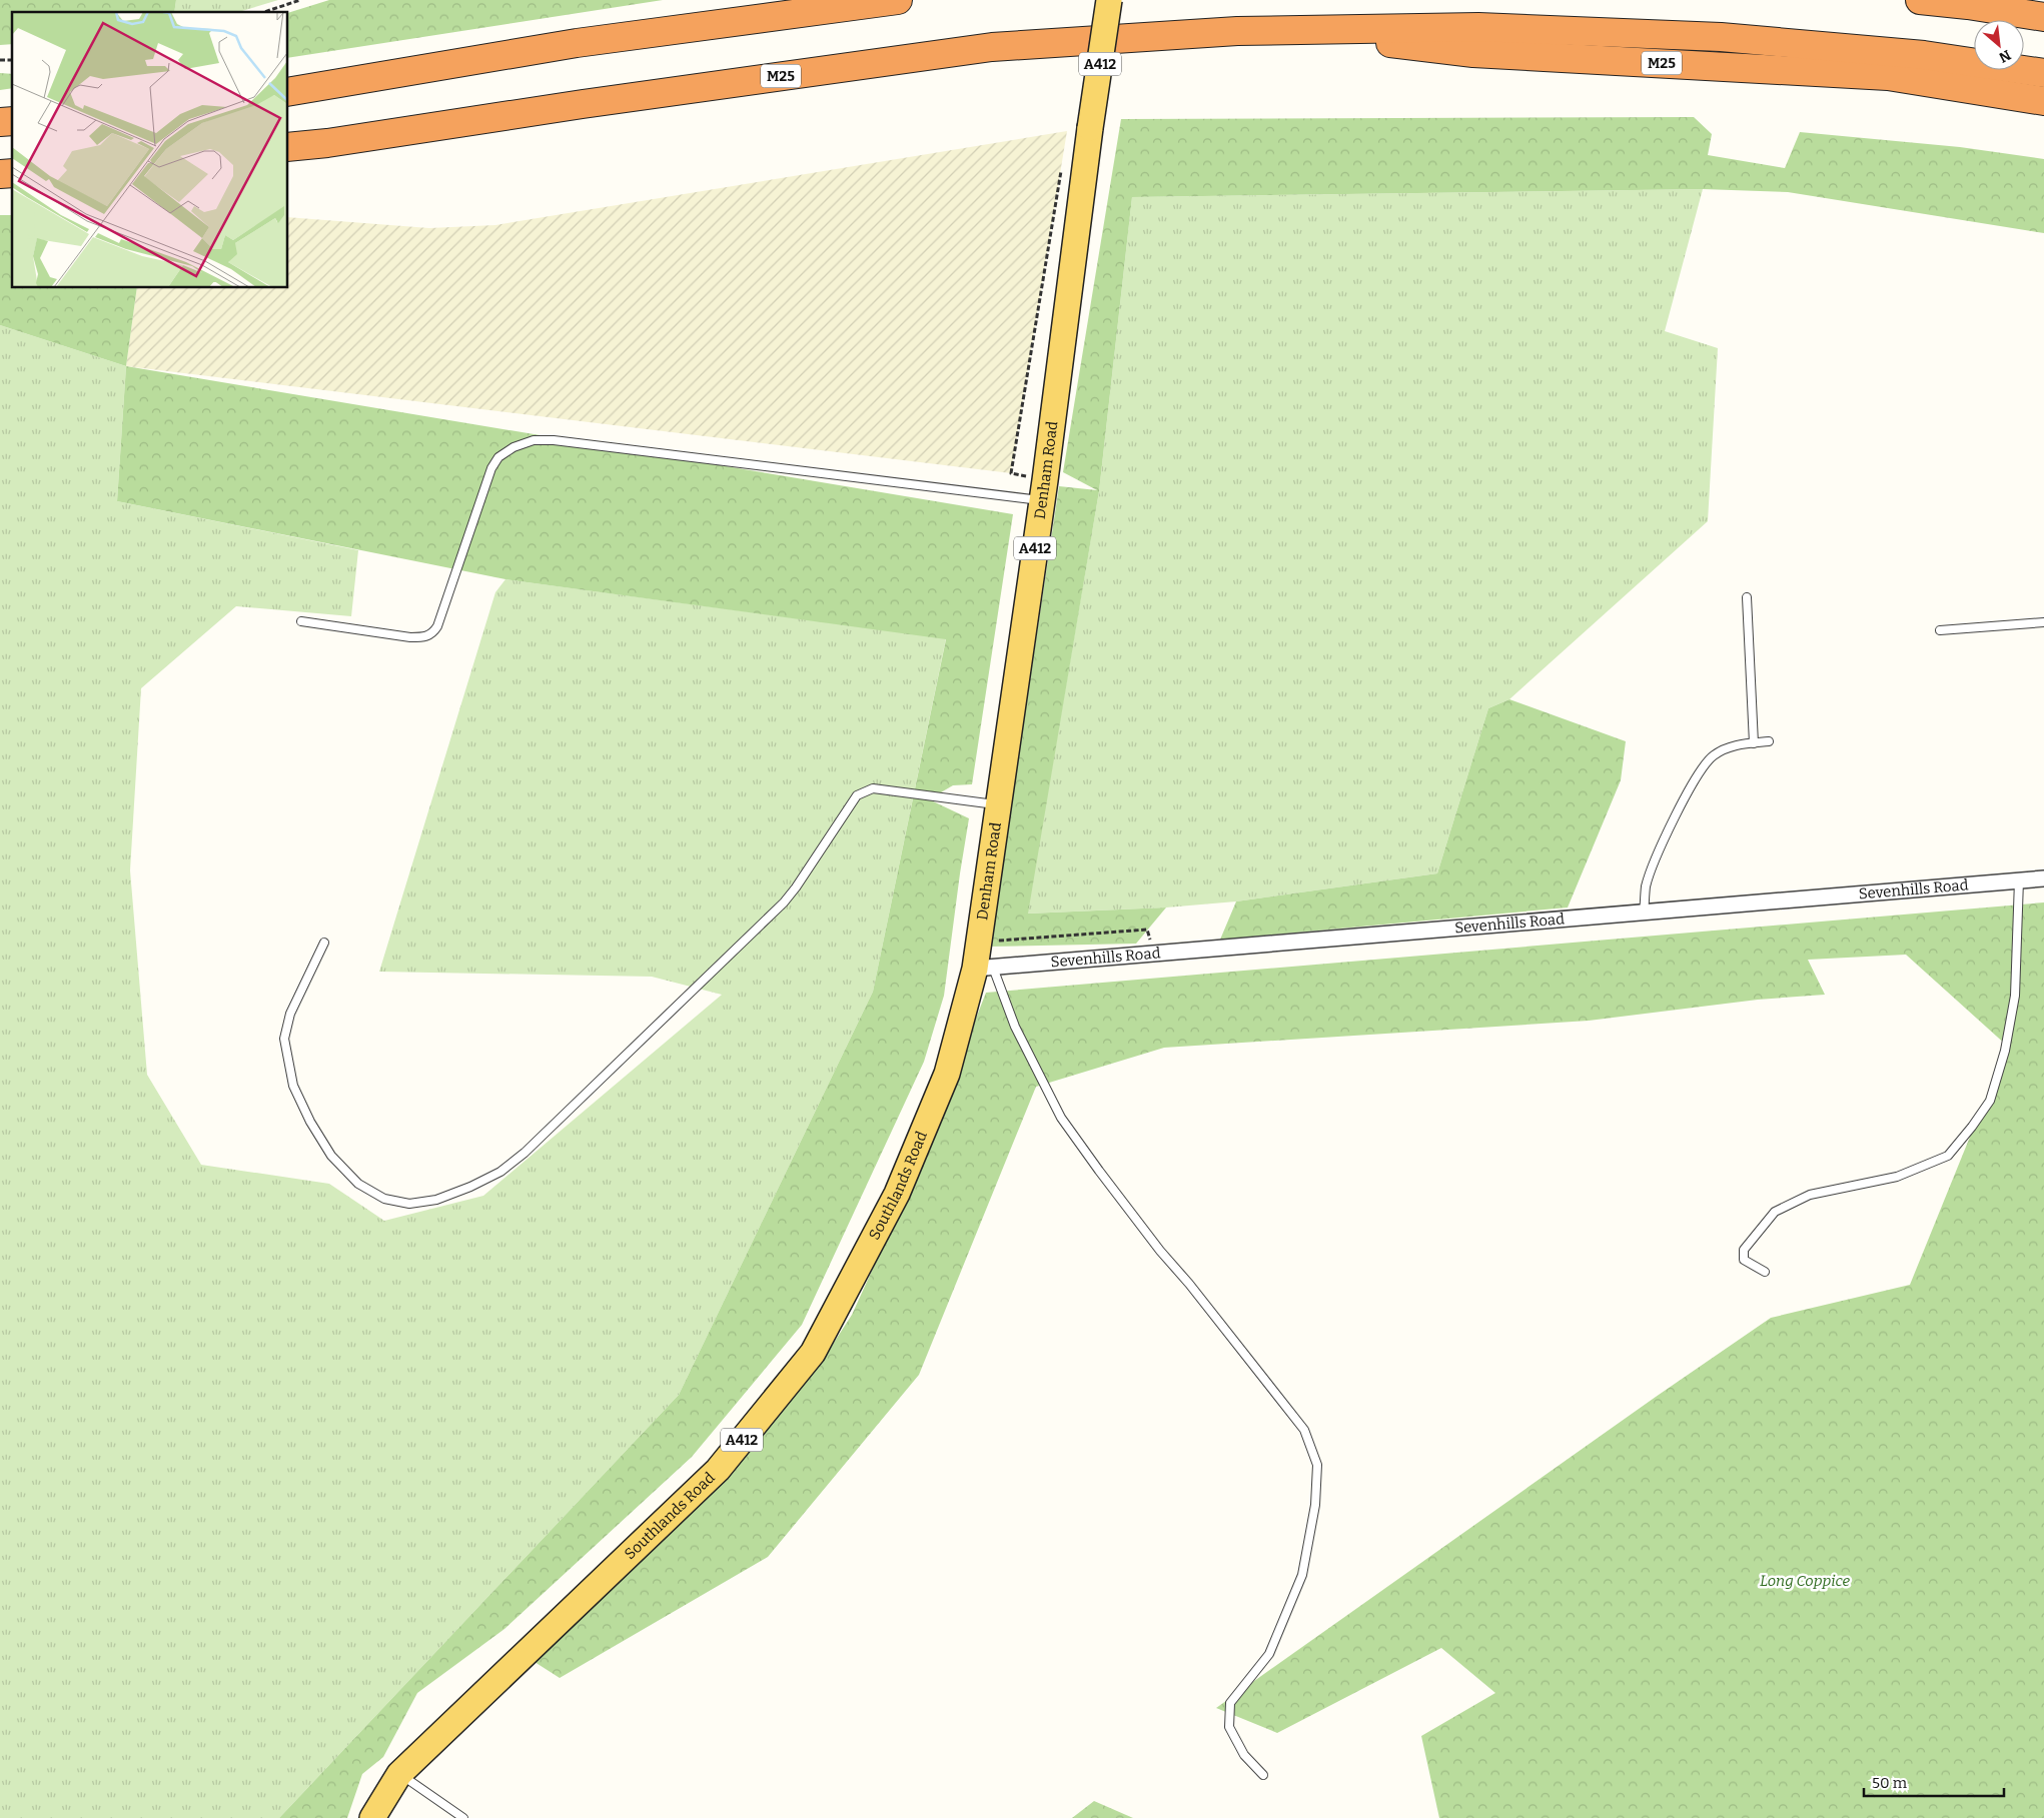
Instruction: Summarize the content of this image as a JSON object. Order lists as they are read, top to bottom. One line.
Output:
{"streets":{"highway":["M25"],"main road":["A412","Denham Road","Southlands Road"],"street":["Sevenhills Road"]},"crossings":[["Denham Road","Sevenhills Road"],["Denham Road","Southlands Road"],["Sevenhills Road","Southlands Road"]],"parks":["Long Coppice"],"scale_bar":"50 m","north":"bottom right"}
